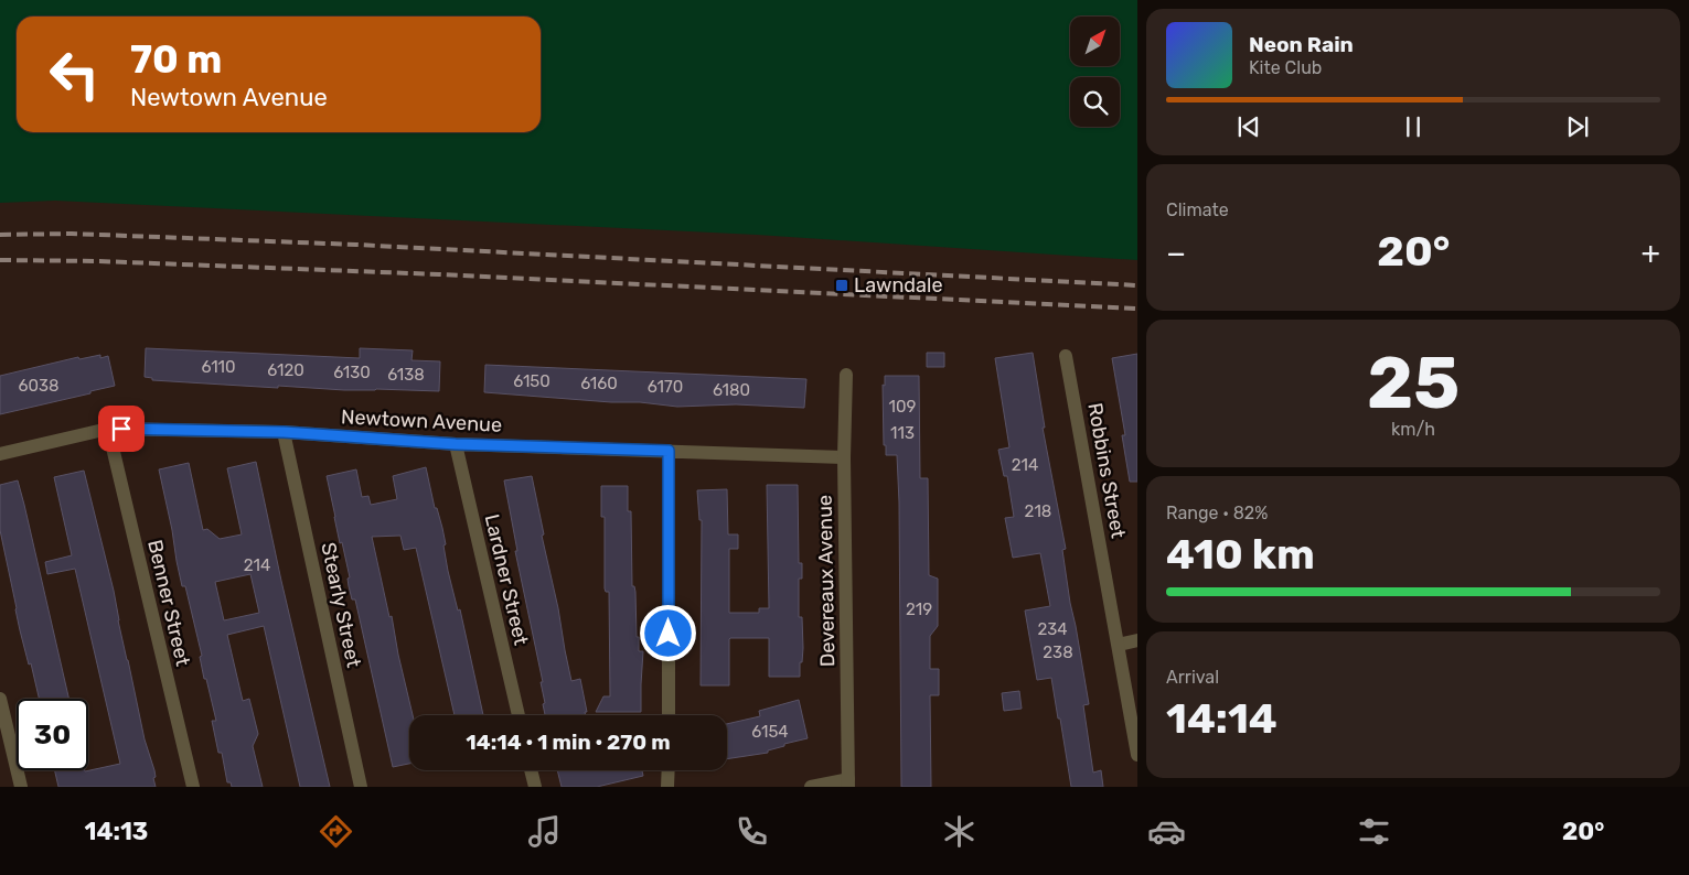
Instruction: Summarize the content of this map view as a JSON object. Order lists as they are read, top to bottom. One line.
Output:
{"streets":{"street":["Newtown Avenue","Robbins Street","Lardner Street","Devereaux Avenue","Benner Street","Stearly Street"]},"crossings":[["Newtown Avenue","Lardner Street"],["Newtown Avenue","Devereaux Avenue"],["Newtown Avenue","Benner Street"],["Newtown Avenue","Stearly Street"]],"places":{"transit":["Lawndale"]},"house_numbers":["6110","6120","6130","6138","6150","6160","6038","6170","6180","109","113","214","218","214","219","234","238","6154"],"north":"top right","page":{"turn":["70 m","Newtown Avenue"],"song":["Neon Rain","Kite Club"],"tile":["Climate",["25","km/h"],["Range · 82%","410 km"],["Arrival","14:14"]],"heat":["−","20°","+"],"limit":"30","trip":"14:14 · 1 min · 270 m","tabs":["14:13","20°"]}}
